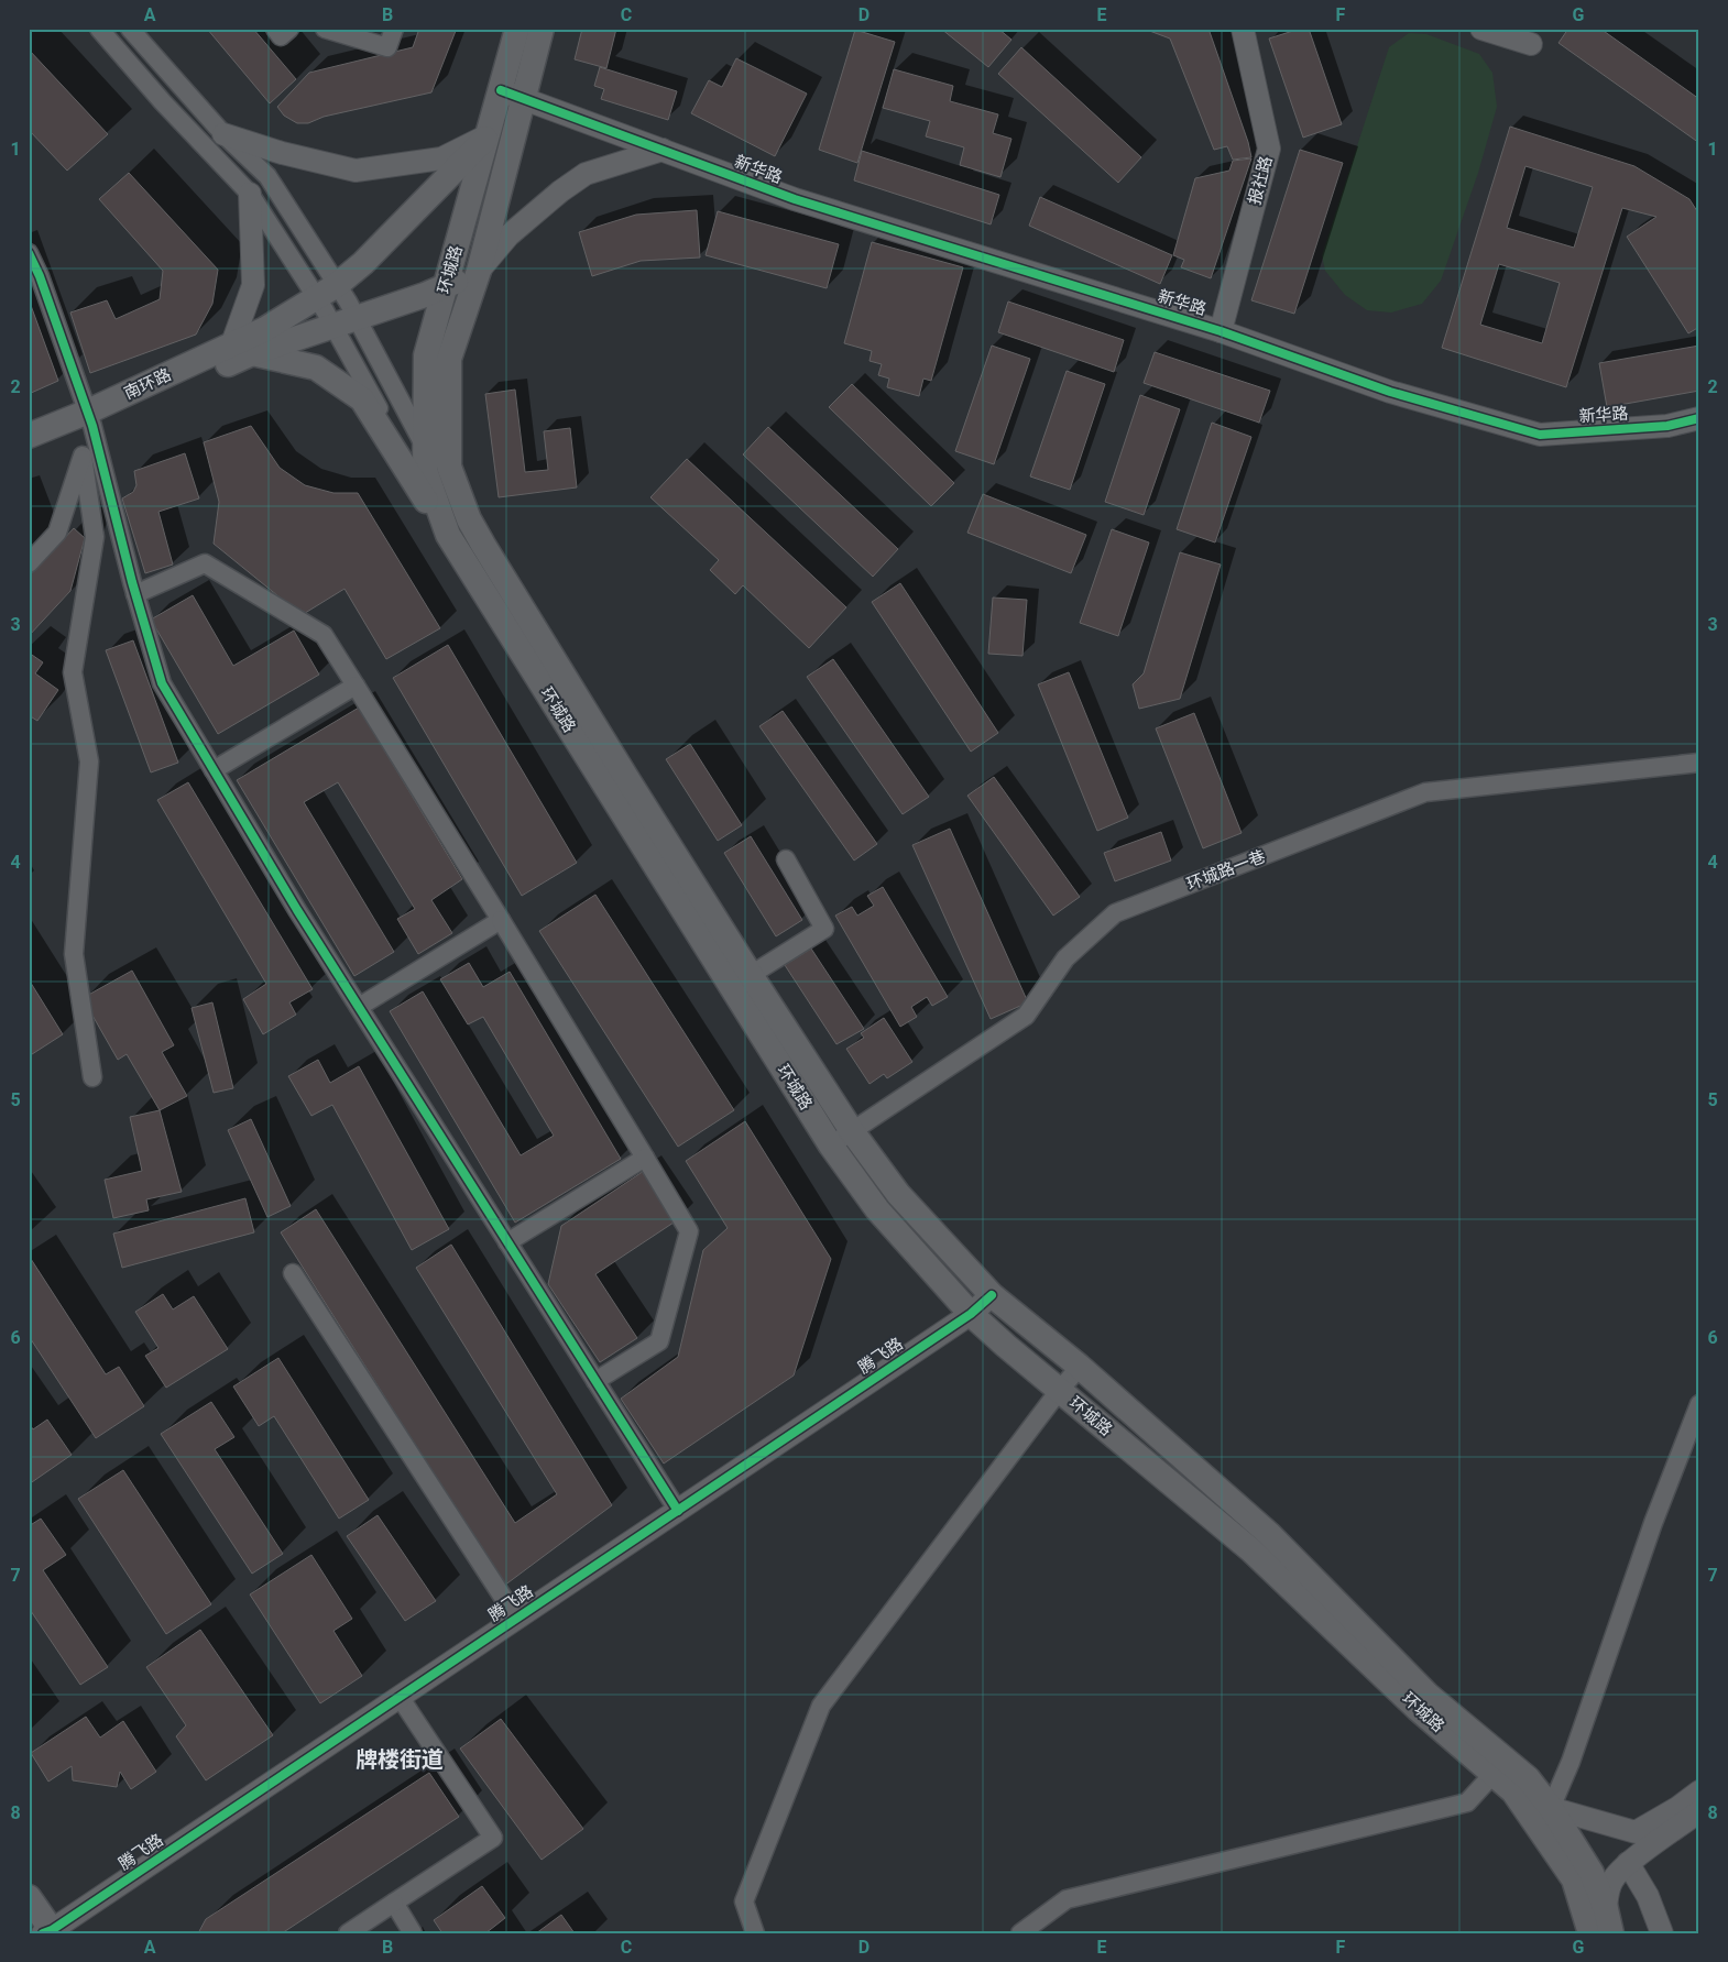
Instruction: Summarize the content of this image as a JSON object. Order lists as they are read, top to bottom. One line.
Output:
{"streets":{"main road":["环城路","南环路"],"street":["新华路","报社路","环城路一巷","腾飞路"]},"crossings":[["新华路","报社路"],["新华路","环城路"],["环城路","南环路"],["环城路","环城路一巷"],["环城路","腾飞路"]],"districts":["牌楼街道"],"grid":{"columns":["A","B","C","D","E","F","G"],"rows":["1","2","3","4","5","6","7","8"]}}
